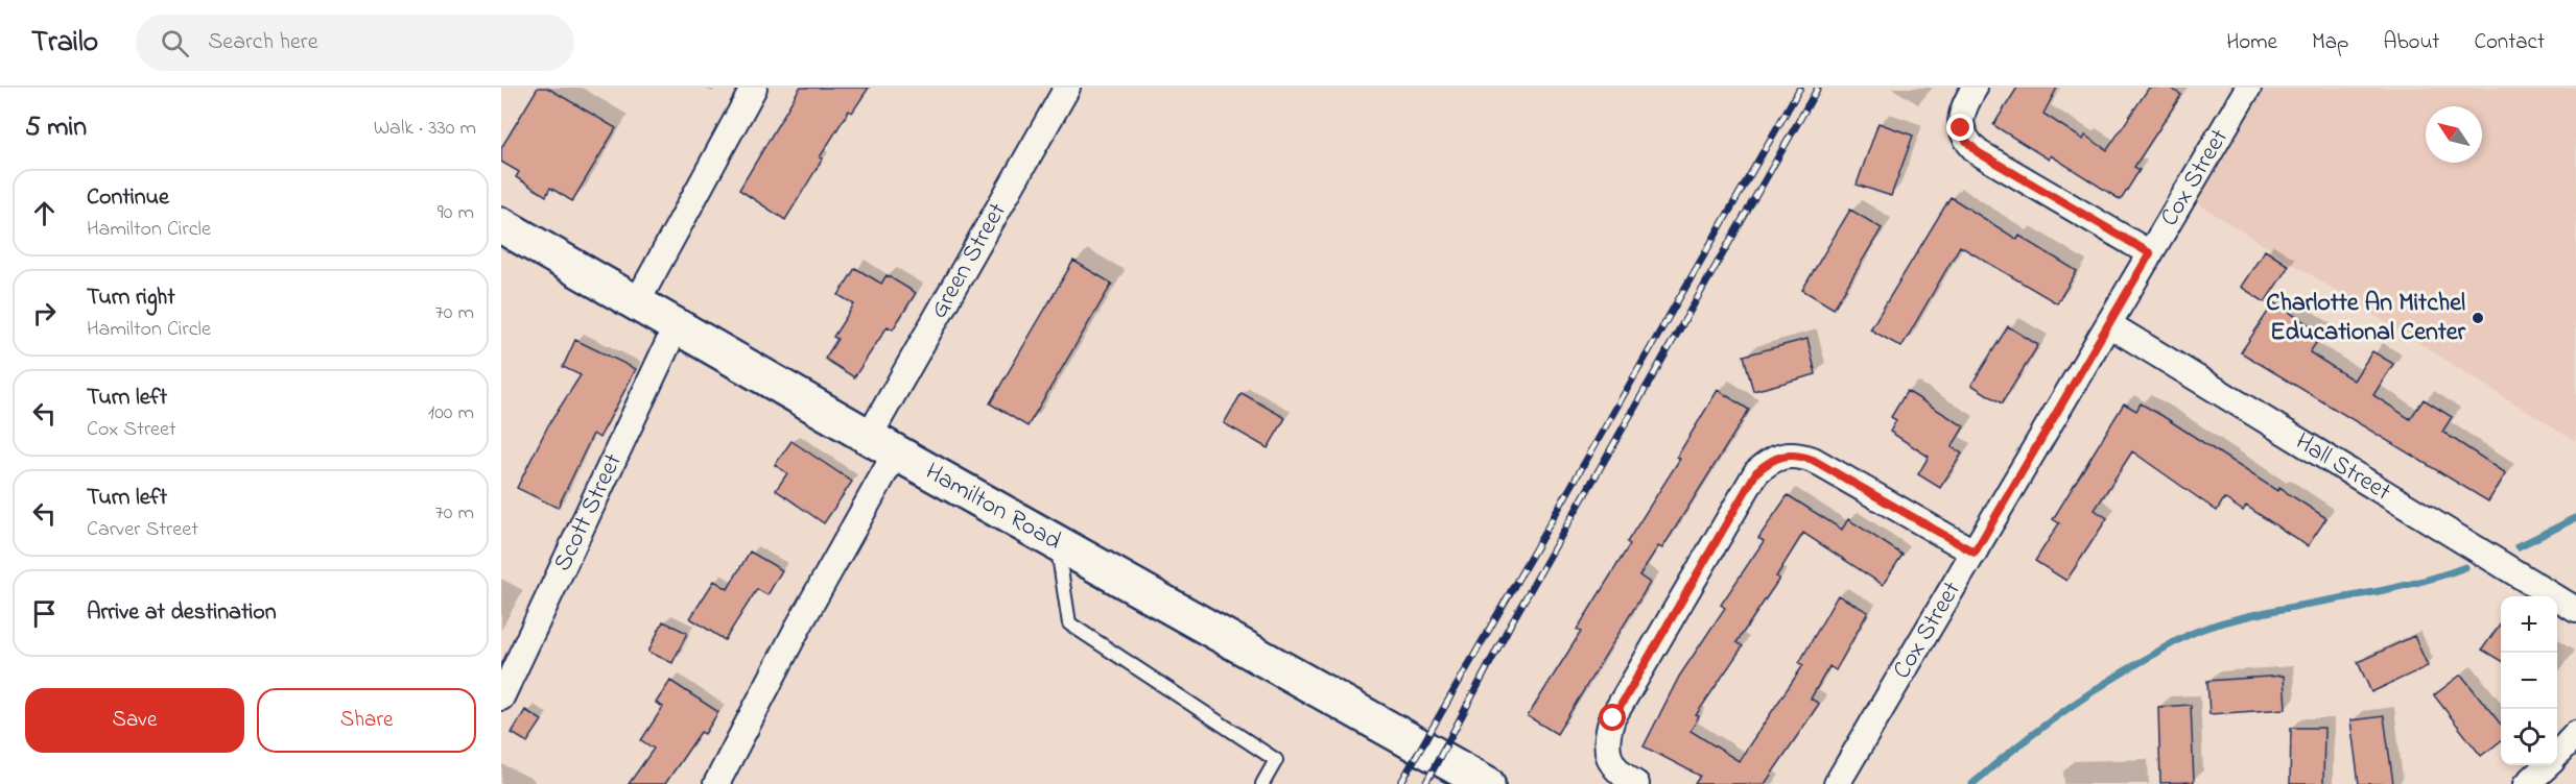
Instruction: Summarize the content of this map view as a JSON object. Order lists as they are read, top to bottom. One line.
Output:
{"streets":{"street":["Cox Street","Green Street","Hall Street","Hamilton Road","Scott Street"]},"crossings":[["Cox Street","Hall Street"],["Green Street","Hamilton Road"],["Hamilton Road","Scott Street"]],"places":["Charlotte An Mitchel Educational Center"],"north":"top left","page":{"header":"Trailo","search":"Search here","nav":["Home","Map","About","Contact"],"heading":["5 min","Walk · 330 m"],"list":[["Continue","Hamilton Circle","90 m"],["Turn right","Hamilton Circle","70 m"],["Turn left","Cox Street","100 m"],["Turn left","Carver Street","70 m"],"Arrive at destination"],"map_buttons":["+","−"],"buttons":["Save","Share"]}}
